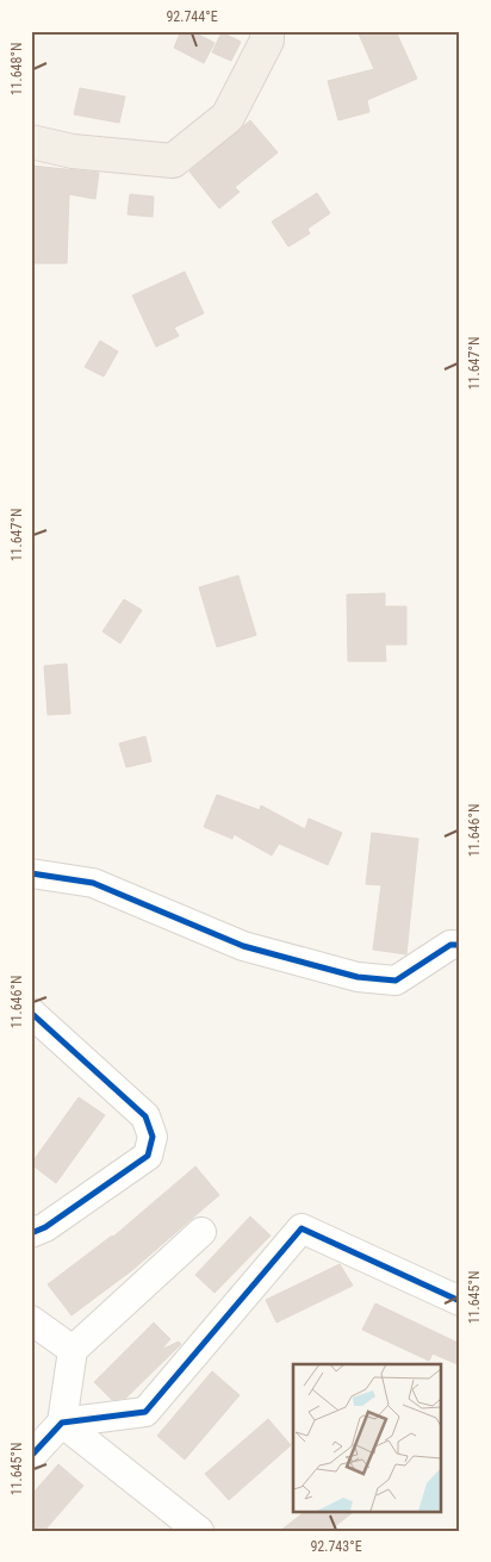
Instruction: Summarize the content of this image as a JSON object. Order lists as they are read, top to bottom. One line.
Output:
{"coordinates":["92.744°E","11.648°N","11.647°N","11.646°N","11.645°N","92.743°E"]}
